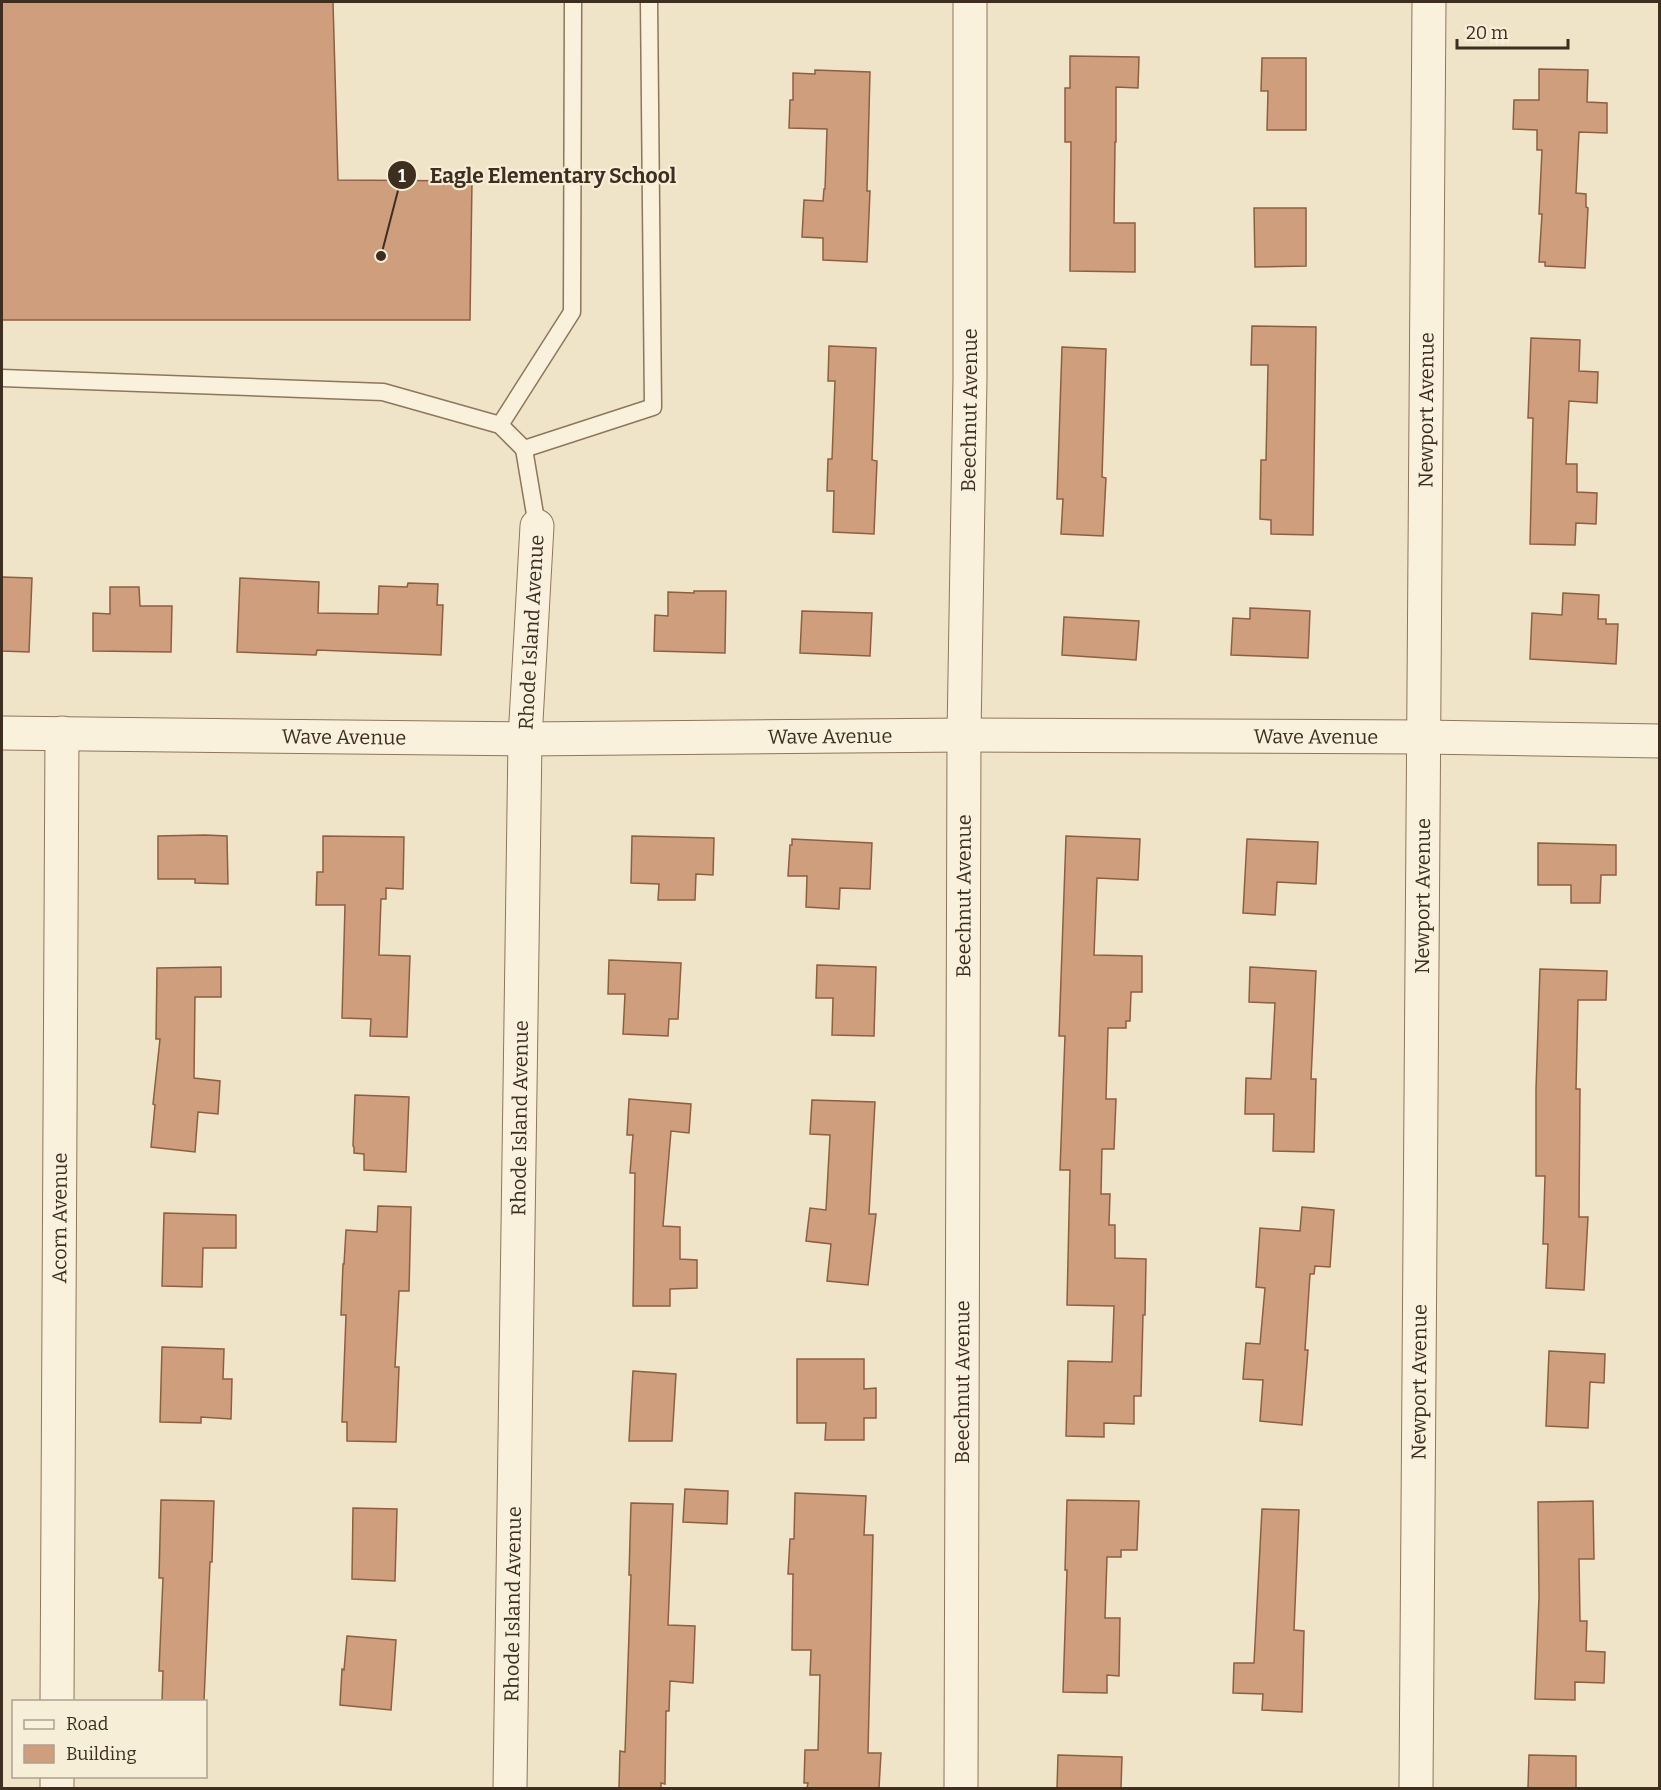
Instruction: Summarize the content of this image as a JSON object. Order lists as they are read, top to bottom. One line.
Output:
{"streets":{"street":["Beechnut Avenue","Newport Avenue","Rhode Island Avenue","Wave Avenue","Acorn Avenue"]},"crossings":[["Beechnut Avenue","Wave Avenue"],["Newport Avenue","Wave Avenue"],["Rhode Island Avenue","Wave Avenue"],["Wave Avenue","Acorn Avenue"]],"places":["Eagle Elementary School"],"legend":["Road","Building"],"scale_bar":"20 m"}
